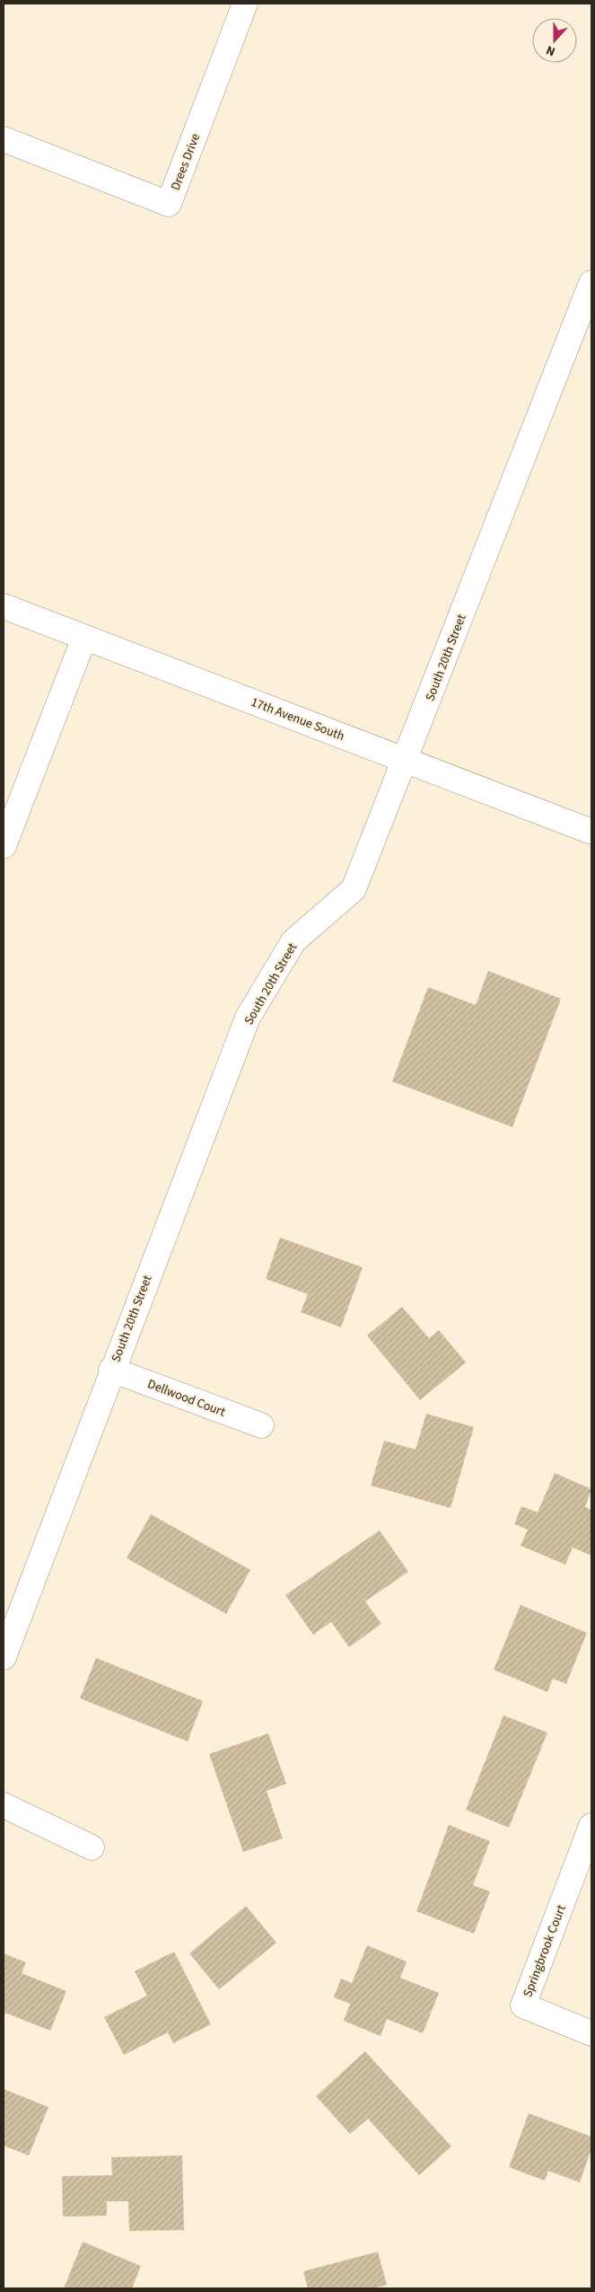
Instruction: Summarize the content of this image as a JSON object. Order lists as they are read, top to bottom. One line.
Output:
{"streets":{"street":["Drees Drive","South 20th Street","17th Avenue South","Dellwood Court","Springbrook Court"]},"crossings":[["South 20th Street","17th Avenue South"],["South 20th Street","Dellwood Court"]],"north":"bottom"}
